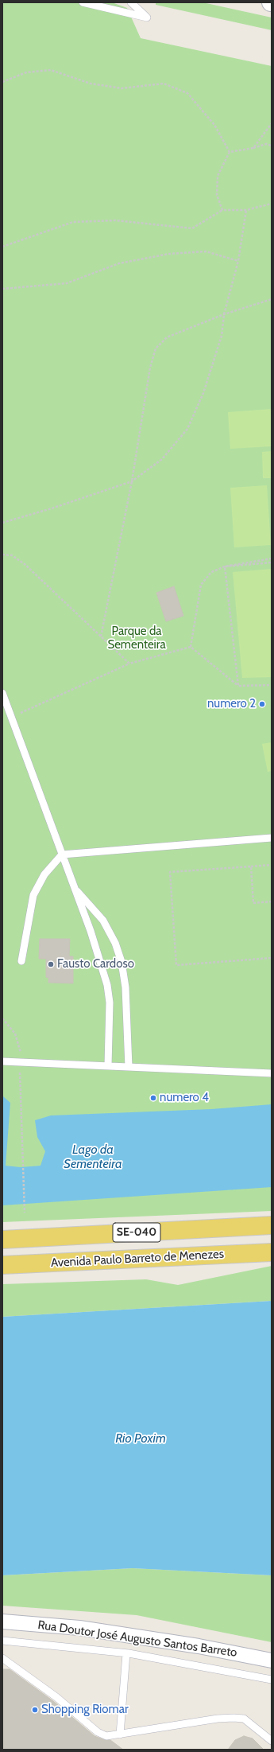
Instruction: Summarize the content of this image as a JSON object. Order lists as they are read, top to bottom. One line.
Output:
{"streets":{"main road":["SE-040","Avenida Paulo Barreto de Menezes"],"street":["Rua Doutor José Augusto Santos Barreto"]},"water":["Lago da Sementeira","Rio Poxim"],"parks":["Parque da Sementeira"],"places":["numero 2","Fausto Cardoso","numero 4","Shopping Riomar"]}
